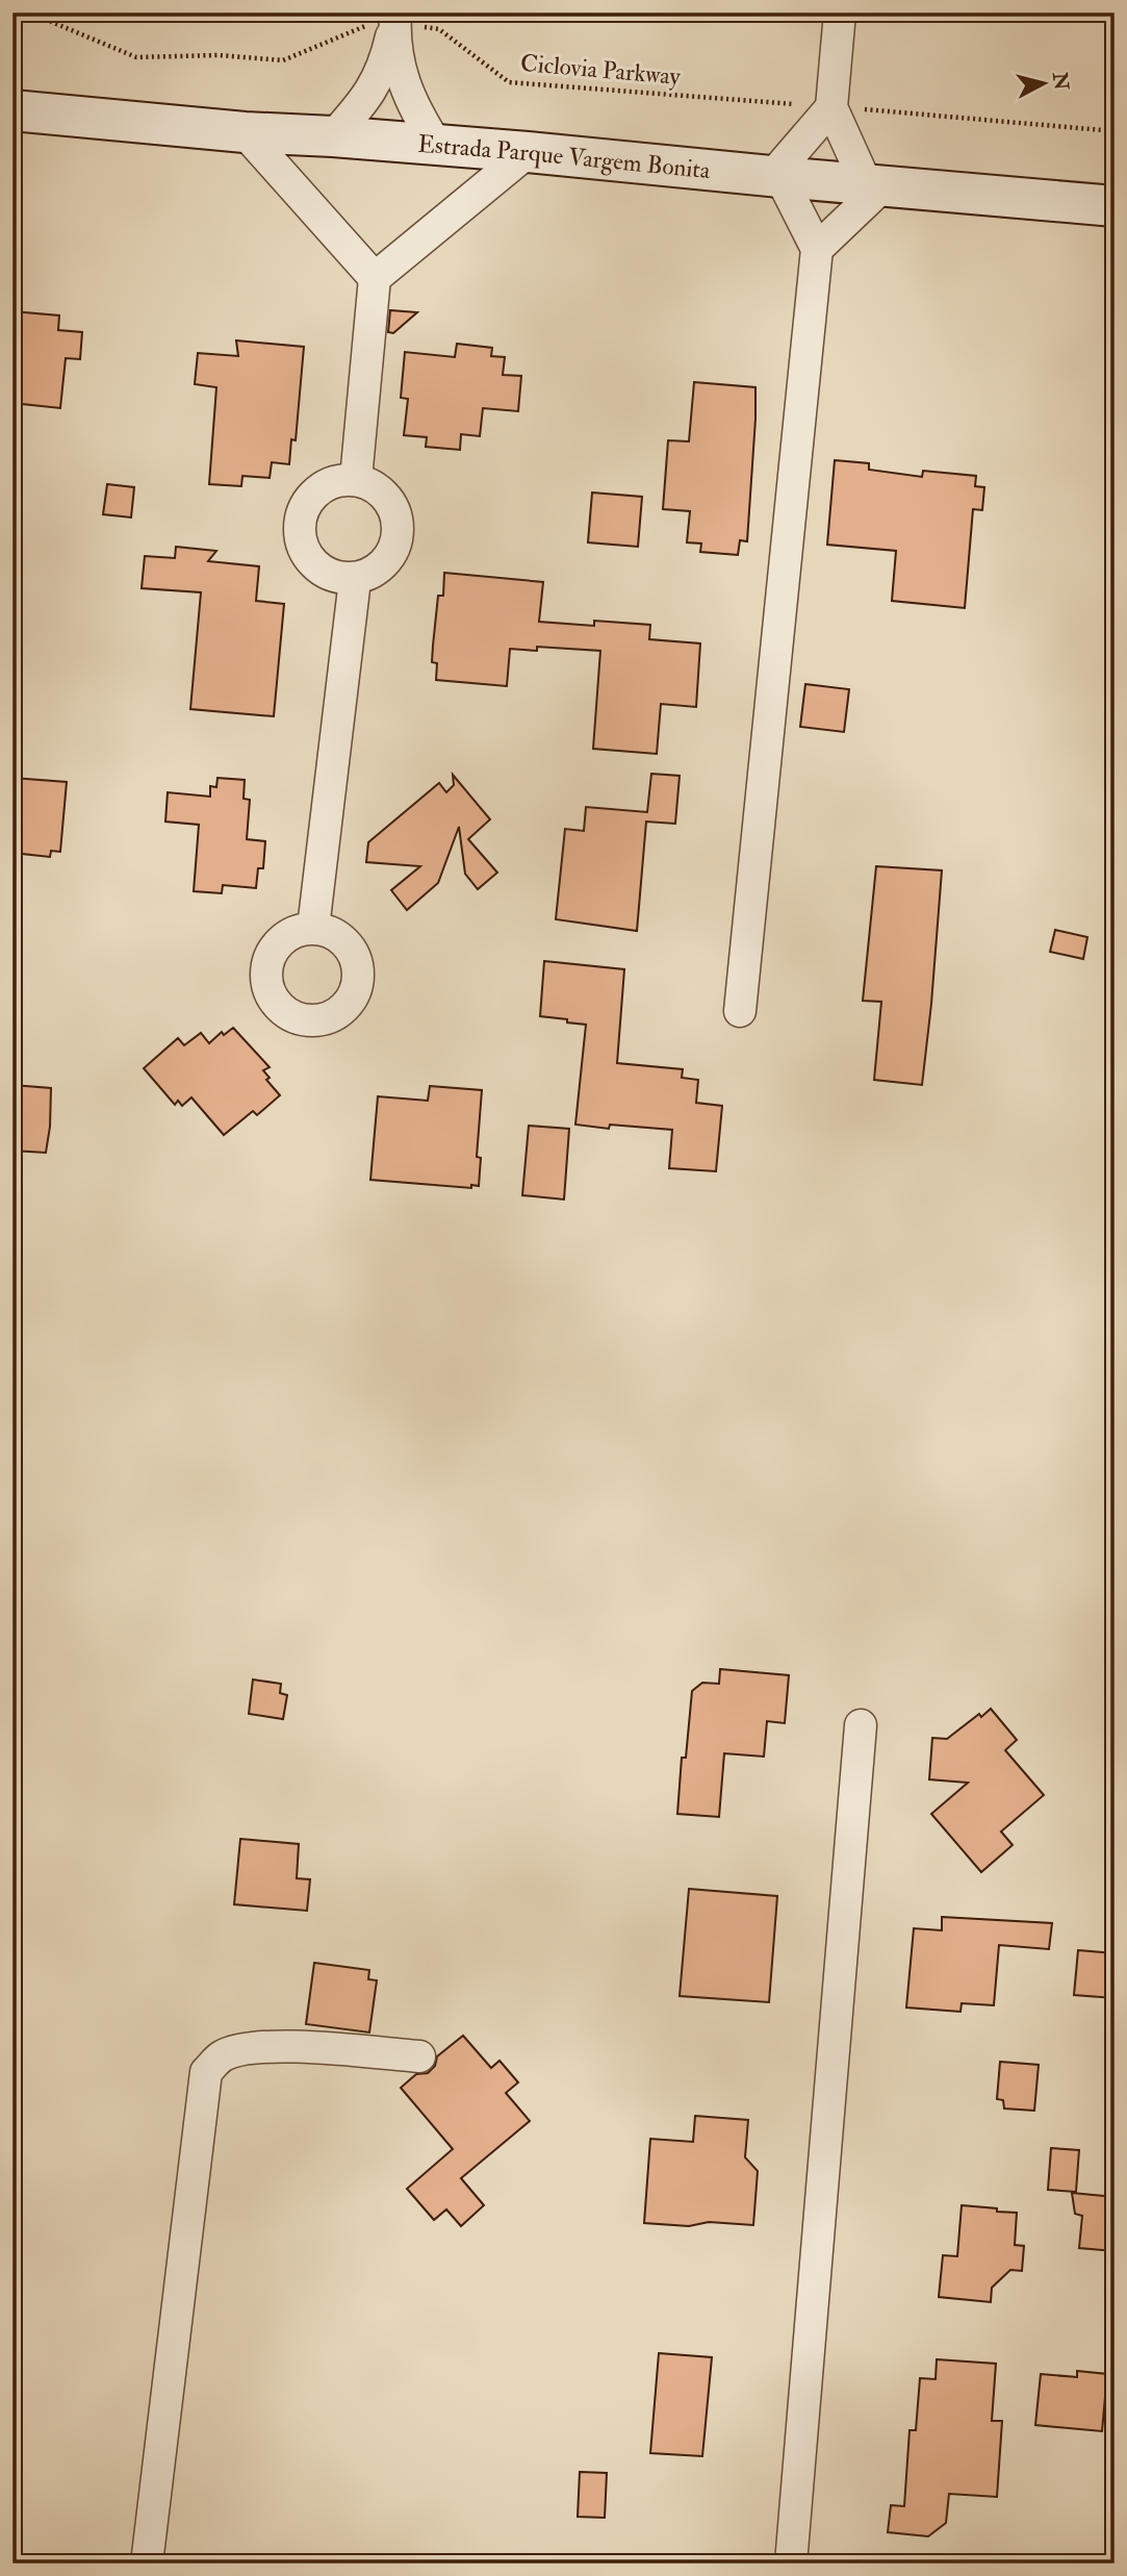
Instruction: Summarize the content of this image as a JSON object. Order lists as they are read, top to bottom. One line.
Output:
{"streets":{"main road":["Estrada Parque Vargem Bonita"],"path":["Ciclovia Parkway"]},"north":"right"}
